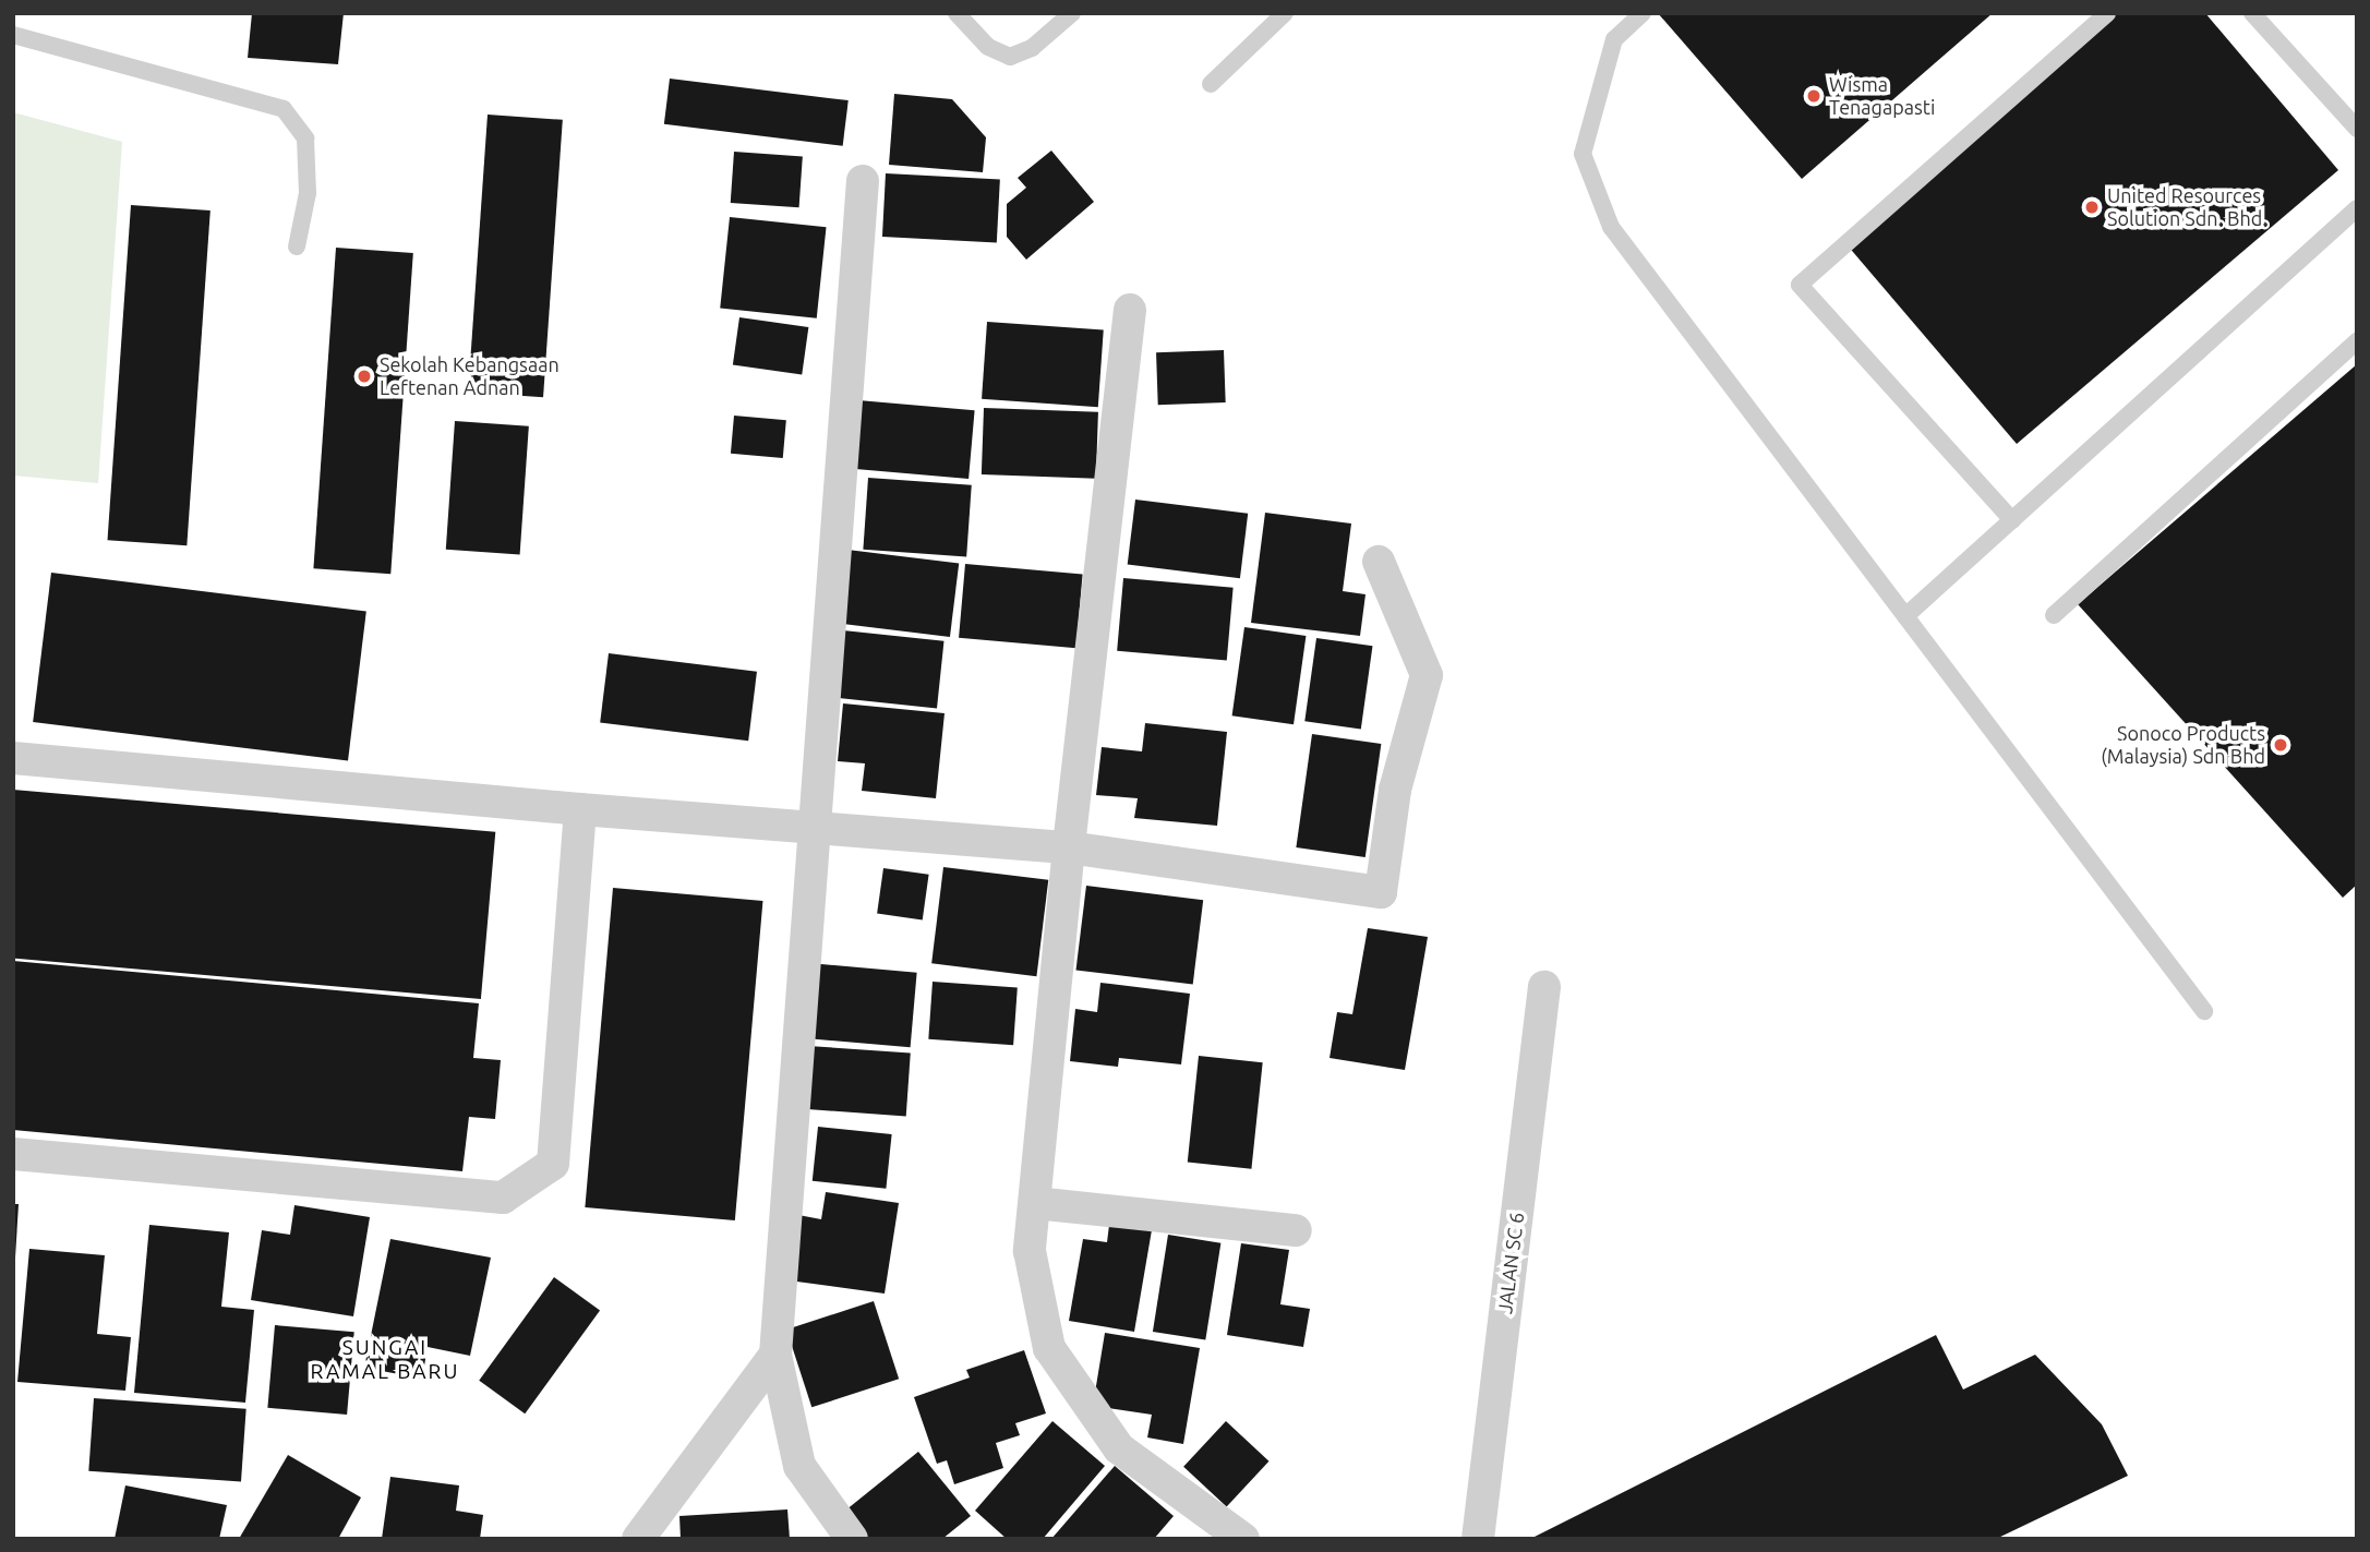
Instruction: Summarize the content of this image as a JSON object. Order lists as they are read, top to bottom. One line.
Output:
{"streets":{"street":["JALAN SC 6"]},"districts":["SUNGAI RAMAL BARU"],"places":["Wisma Tenagapasti","United Resources Solution Sdn. Bhd.","Sekolah Kebangsaan Leftenan Adnan","Sonoco Products (Malaysia) Sdn Bhd"]}
